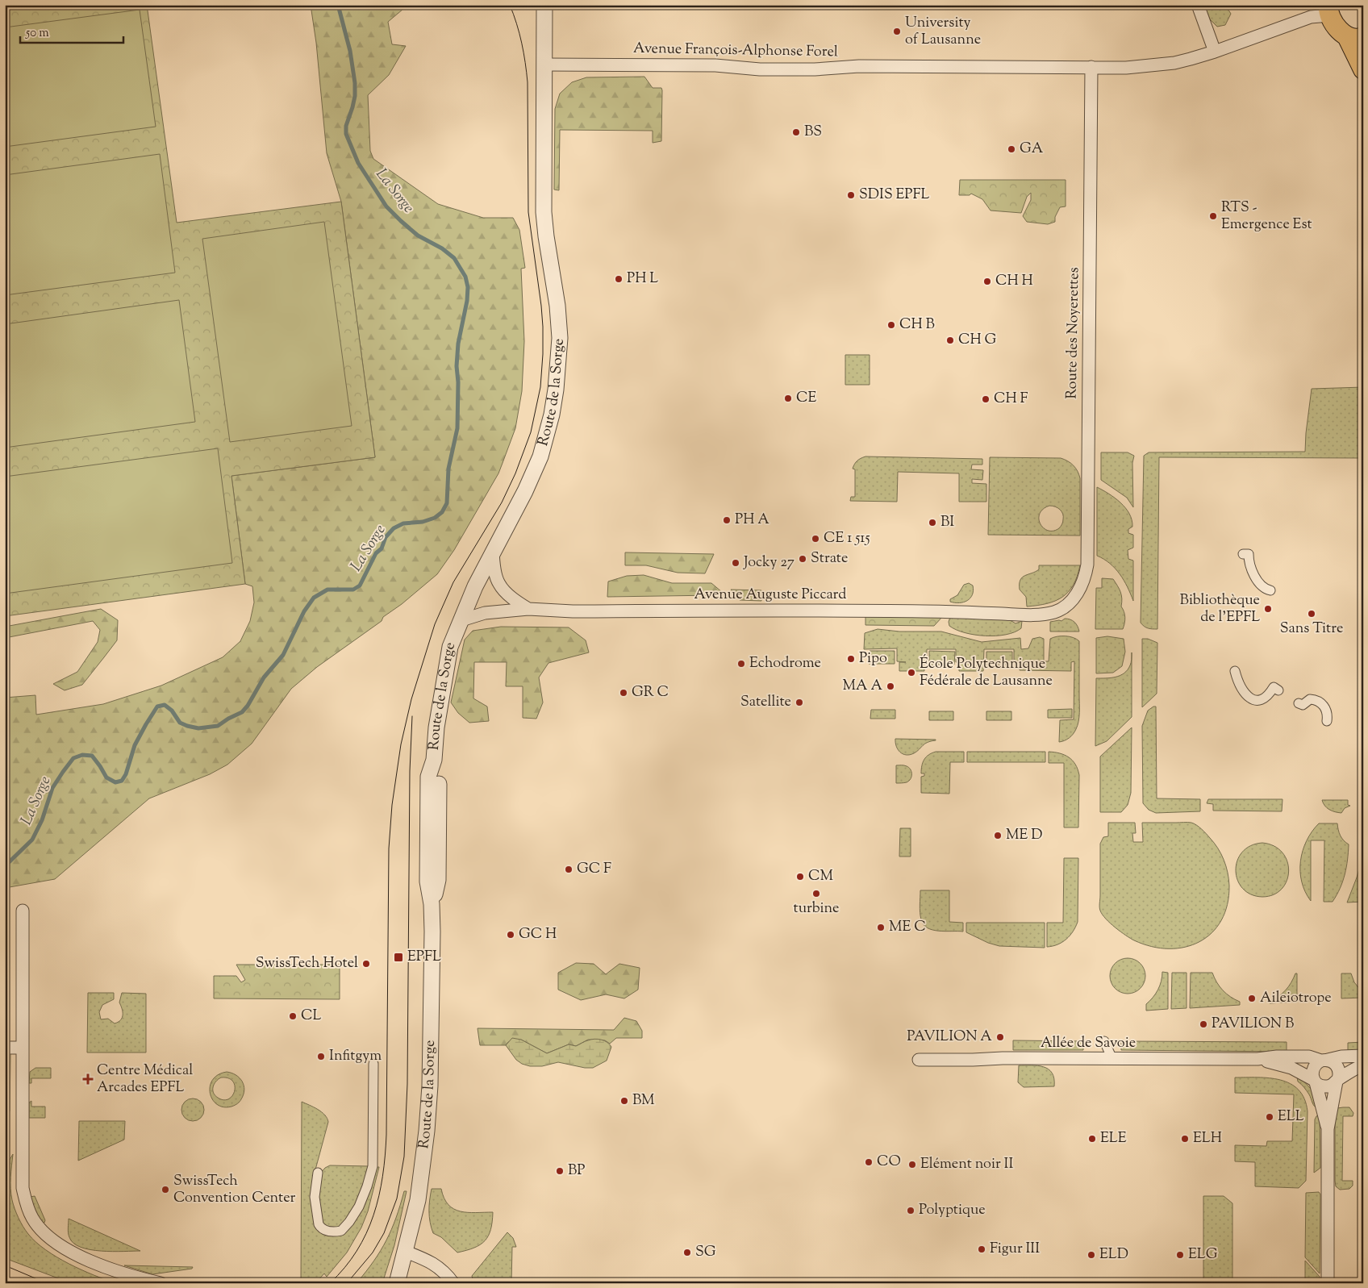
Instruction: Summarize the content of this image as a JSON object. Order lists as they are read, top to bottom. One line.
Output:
{"streets":{"street":["Avenue François-Alphonse Forel","Route des Noyerettes","Route de la Sorge","Avenue Auguste Piccard","Allée de Savoie"]},"crossings":[["Avenue François-Alphonse Forel","Route des Noyerettes"],["Avenue François-Alphonse Forel","Route de la Sorge"],["Route des Noyerettes","Avenue Auguste Piccard"],["Route de la Sorge","Avenue Auguste Piccard"]],"water":["La Sorge"],"places":{"other":["University of Lausanne","BS","GA","SDIS EPFL","RTS - Emergence Est","PH L","CH H","CH B","CH G","CE","CH F","PH A","BI","CE 1 515","Strate","Jocky 27","Bibliothèque de l'EPFL","Sans Titre","Pipo","Echodrome","École Polytechnique Fédérale de Lausanne","MA A","GR C","Satellite","ME D","GC F","CM","turbine","ME C","GC H","SwissTech Hotel","Aileiotrope","CL","PAVILION B","PAVILION A","Infitgym","BM","ELL","ELE","ELH","CO","Elément noir II","BP","SwissTech Convention Center","Polyptique","Figur III","SG","ELD","ELG"],"transit":["EPFL"],"health":["Centre Médical Arcades EPFL"]},"scale_bar":"50 m"}
